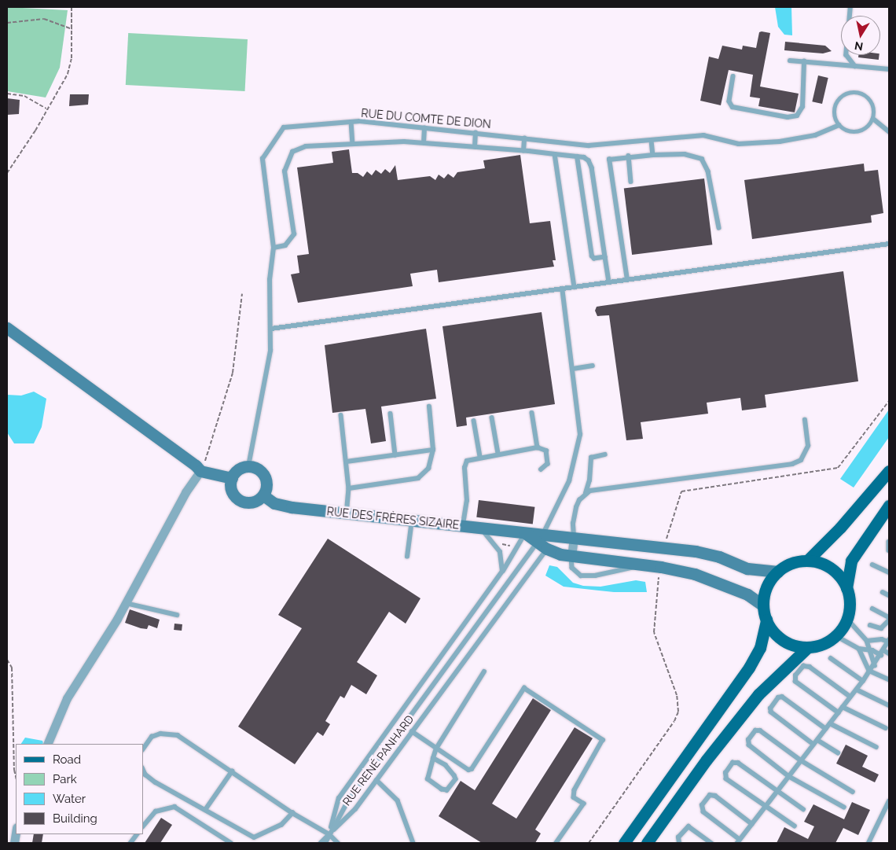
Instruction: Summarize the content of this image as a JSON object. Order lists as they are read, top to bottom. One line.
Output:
{"streets":{"street":["RUE DES FRÈRES SIZAIRE"],"lane":["RUE DU COMTE DE DION","RUE RENÉ PANHARD"]},"crossings":[["RUE DU COMTE DE DION","RUE DES FRÈRES SIZAIRE"],["RUE DES FRÈRES SIZAIRE","RUE RENÉ PANHARD"]],"legend":["Road","Park","Water","Building"],"north":"bottom"}
